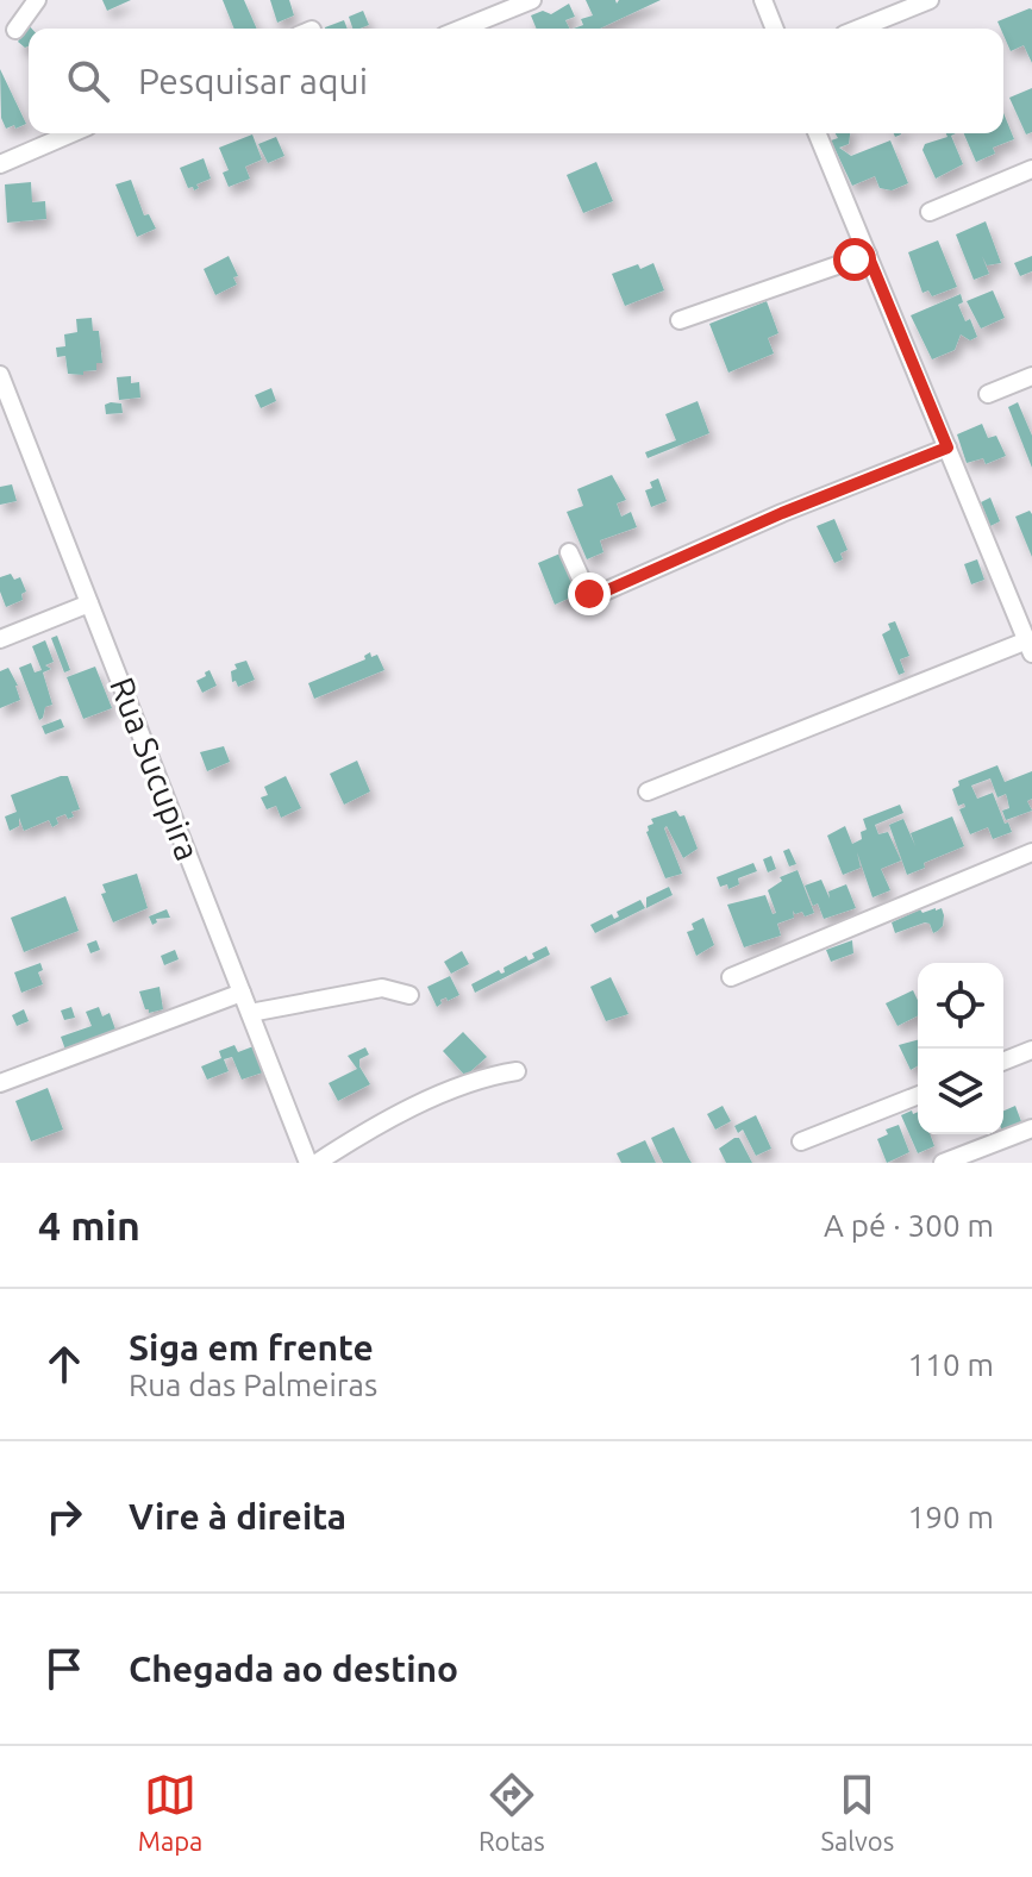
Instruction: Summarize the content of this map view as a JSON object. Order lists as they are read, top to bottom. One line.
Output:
{"streets":{"street":["Rua Sucupira"]},"page":{"search":"Pesquisar aqui","heading":["4 min","A pé · 300 m"],"list":[["Siga em frente","Rua das Palmeiras","110 m"],["Vire à direita","190 m"],"Chegada ao destino"],"nav":["Mapa","Rotas","Salvos"]}}
